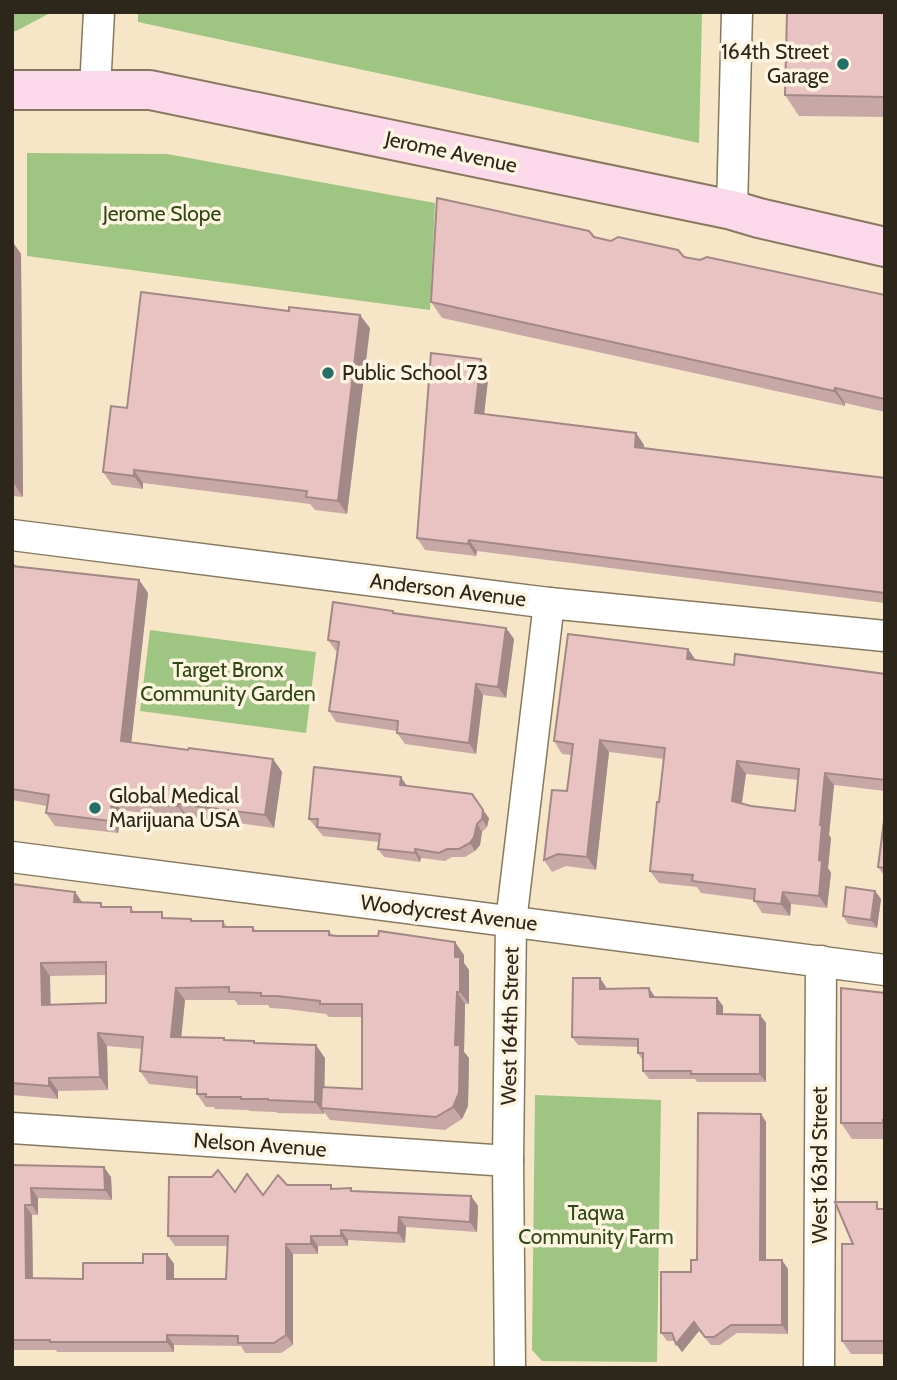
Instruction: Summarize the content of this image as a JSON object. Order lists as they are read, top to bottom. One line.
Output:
{"streets":{"main road":["Jerome Avenue"],"street":["Anderson Avenue","Woodycrest Avenue","West 164th Street","Nelson Avenue","West 163rd Street"]},"crossings":[["Anderson Avenue","West 164th Street"],["Woodycrest Avenue","West 164th Street"],["Woodycrest Avenue","West 163rd Street"],["West 164th Street","Nelson Avenue"]],"parks":["Jerome Slope","Target Bronx Community Garden","Taqwa Community Farm"],"places":["164th Street Garage","Public School 73","Global Medical Marijuana USA"]}
